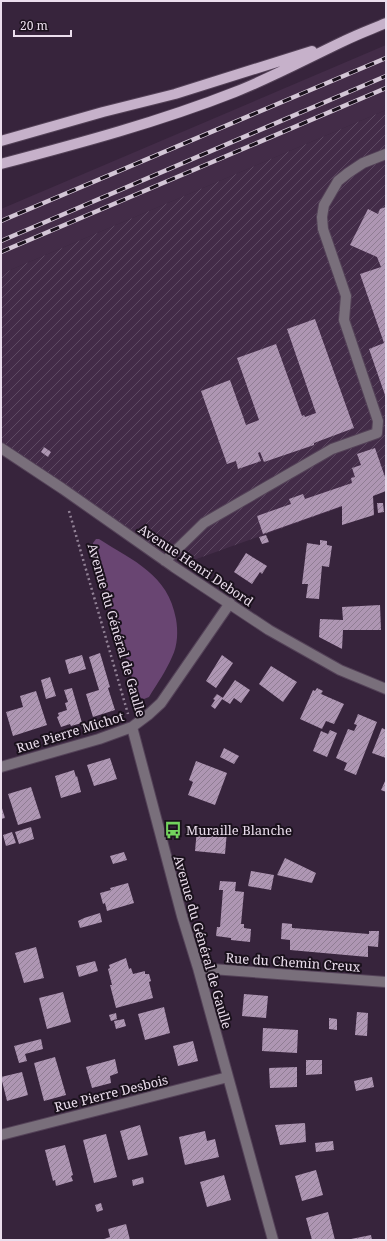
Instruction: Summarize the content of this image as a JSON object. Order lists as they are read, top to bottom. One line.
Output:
{"streets":{"street":["Avenue Henri Debord","Avenue du Général de Gaulle","Rue Pierre Michot","Rue du Chemin Creux","Rue Pierre Desbois"]},"crossings":[["Avenue Henri Debord","Avenue du Général de Gaulle"],["Avenue Henri Debord","Rue Pierre Michot"],["Avenue du Général de Gaulle","Rue Pierre Michot"],["Avenue du Général de Gaulle","Rue du Chemin Creux"],["Avenue du Général de Gaulle","Rue Pierre Desbois"]],"places":{"bus stop":["Muraille Blanche"]},"scale_bar":"20 m"}
